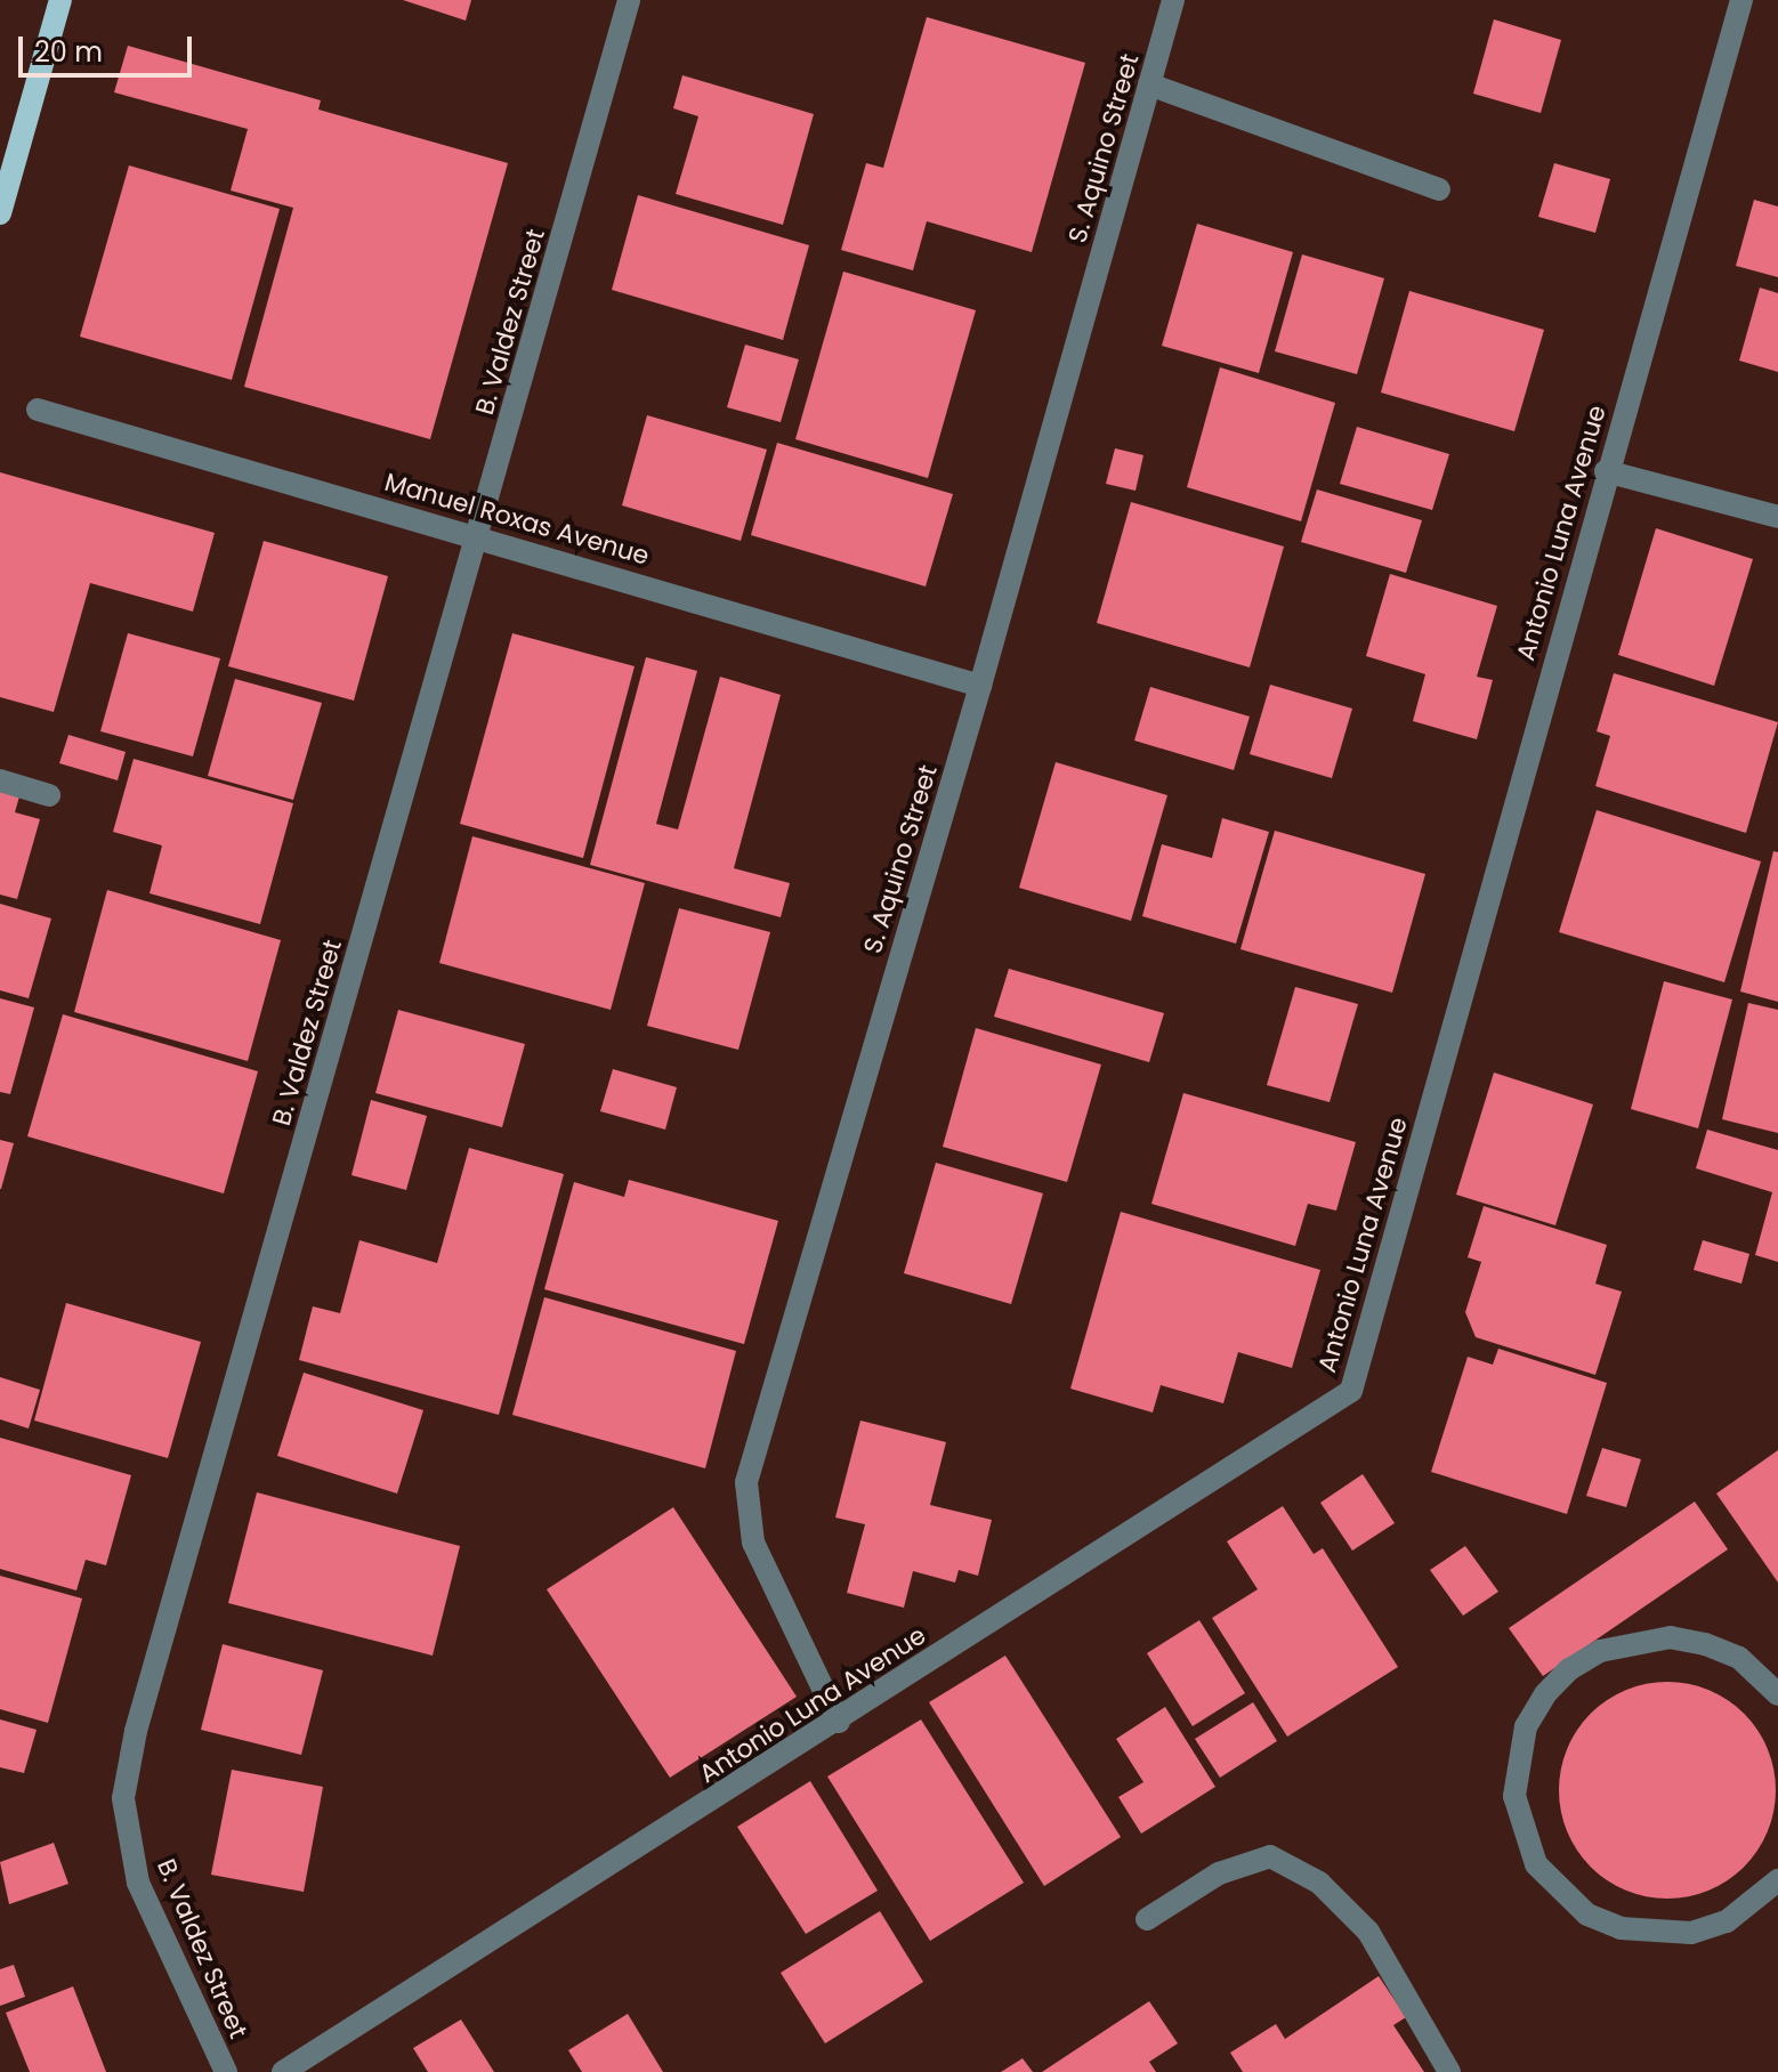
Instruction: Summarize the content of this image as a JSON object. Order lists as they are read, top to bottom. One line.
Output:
{"streets":{"street":["S. Aquino Street","B. Valdez Street","Manuel Roxas Avenue","Antonio Luna Avenue"]},"crossings":[["S. Aquino Street","Manuel Roxas Avenue"],["S. Aquino Street","Antonio Luna Avenue"],["B. Valdez Street","Manuel Roxas Avenue"]],"scale_bar":"20 m"}
